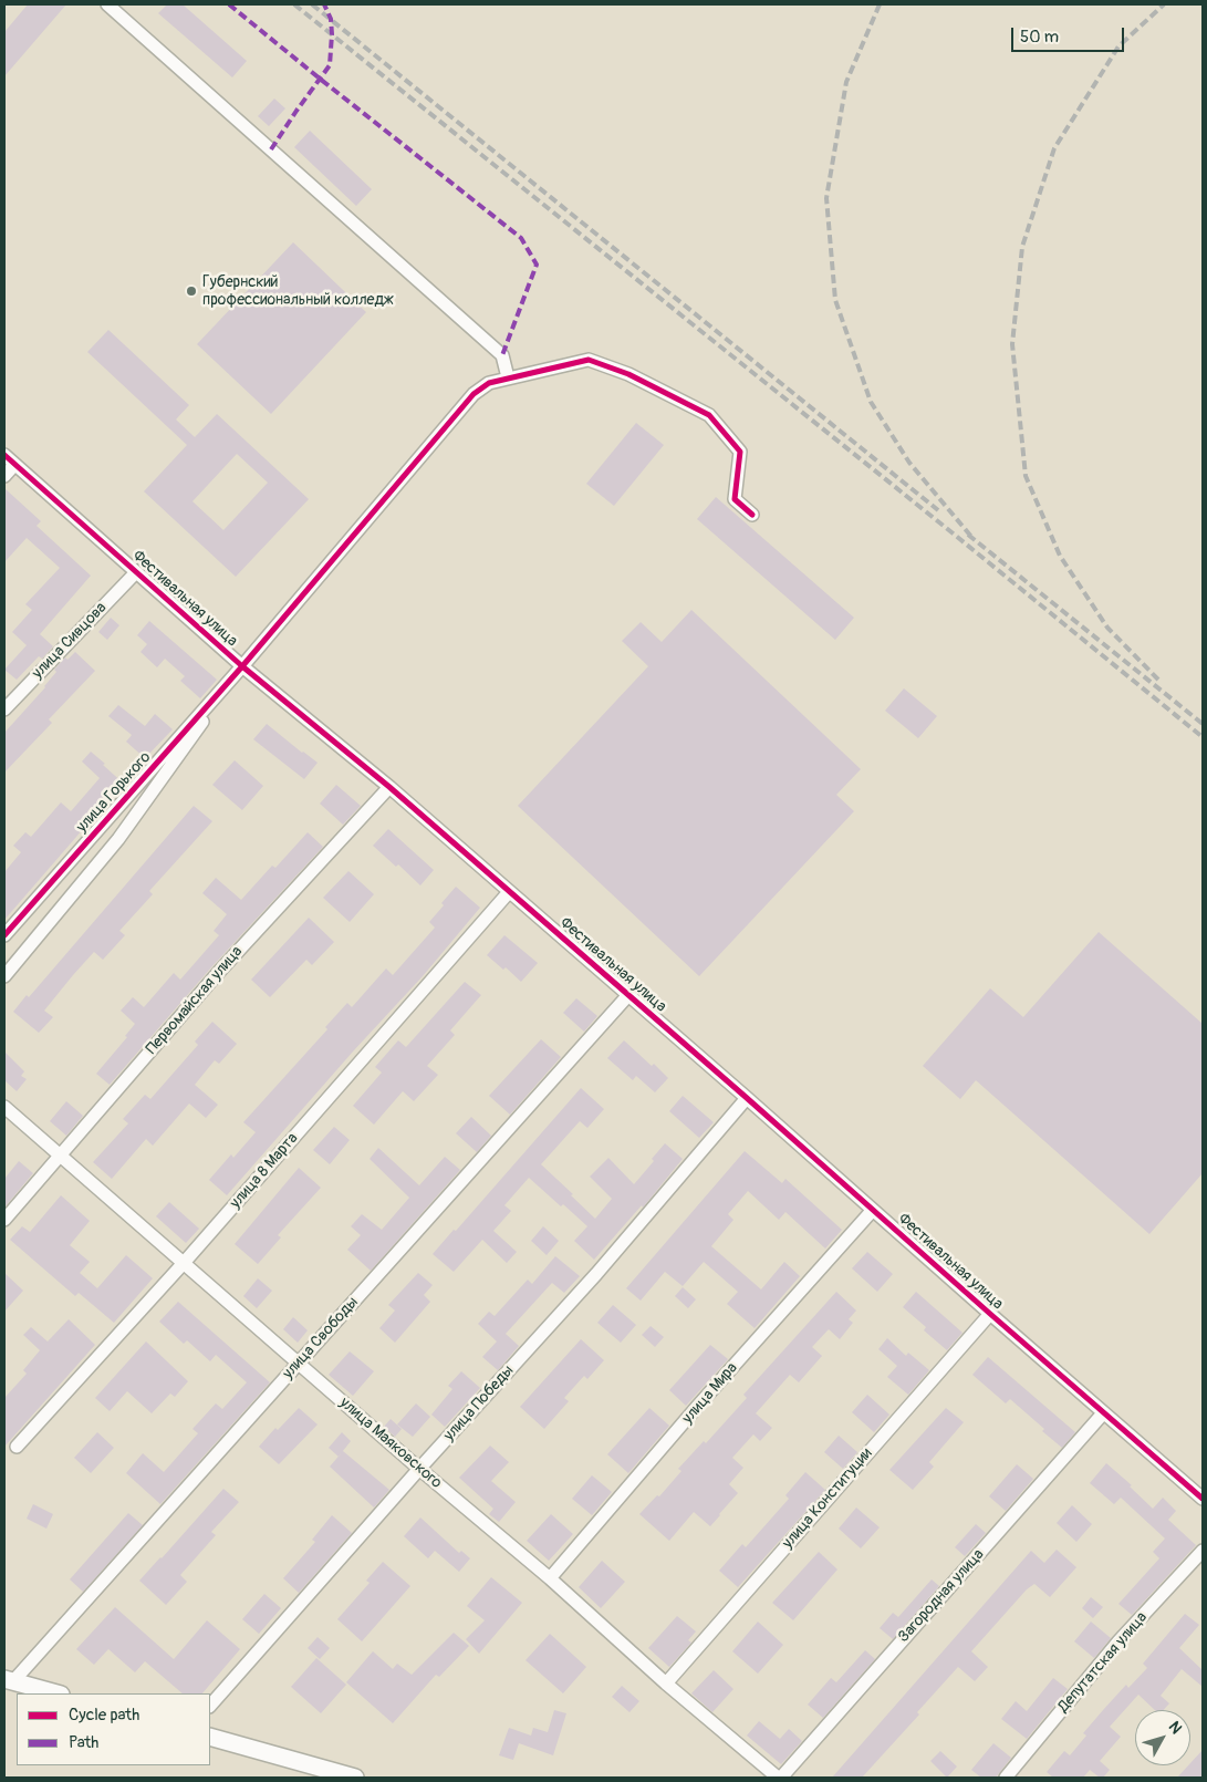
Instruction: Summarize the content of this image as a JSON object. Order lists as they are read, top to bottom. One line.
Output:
{"streets":{"street":["Фестивальная улица","улица Сивцова","улица Горького","Первомайская улица","улица 8 Марта","улица Свободы","улица Мира","улица Победы","улица Маяковского","улица Конституции","Загородная улица","Депутатская улица"]},"crossings":[["Фестивальная улица","улица Сивцова"],["Фестивальная улица","улица Горького"],["Фестивальная улица","Первомайская улица"],["Фестивальная улица","улица 8 Марта"],["Фестивальная улица","улица Свободы"],["Фестивальная улица","улица Мира"],["Фестивальная улица","улица Победы"],["Фестивальная улица","улица Конституции"],["Фестивальная улица","Загородная улица"],["Первомайская улица","улица Маяковского"],["улица 8 Марта","улица Маяковского"],["улица Свободы","улица Маяковского"],["улица Мира","улица Маяковского"],["улица Победы","улица Маяковского"],["улица Маяковского","улица Конституции"],["улица Маяковского","Загородная улица"]],"places":["Губернский профессиональный колледж"],"legend":["Cycle path","Path"],"scale_bar":"50 m","north":"top right"}
